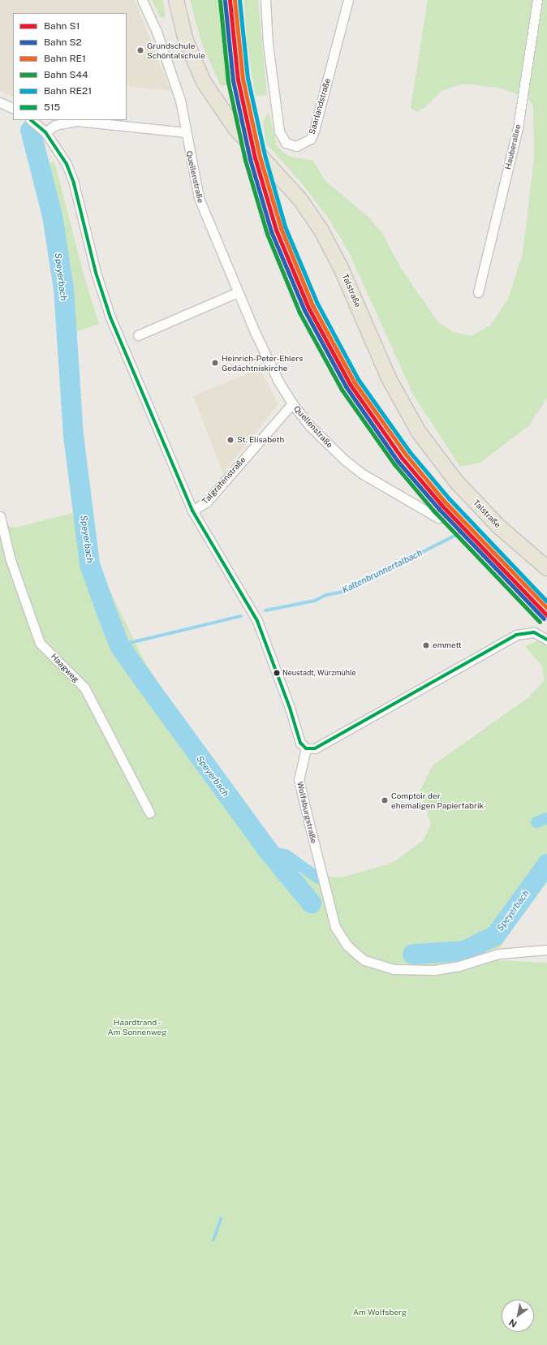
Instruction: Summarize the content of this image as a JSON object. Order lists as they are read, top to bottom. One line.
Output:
{"streets":{"main road":["Talstraße"],"street":["Saarlandstraße","Hauberallee","Quellenstraße","Talgrafenstraße","Haagweg","Wolfsburgstraße"]},"crossings":[["Quellenstraße","Talgrafenstraße"]],"water":["Speyerbach","Kaltenbrunnertalbach"],"parks":["Haardtrand - Am Sonnenweg","Am Wolfsberg"],"places":["Grundschule Schöntalschule","Heinrich-Peter-Ehlers Gedächtniskirche","St. Elisabeth","emmett","Neustadt, Würzmühle","Comptoir der ehemaligen Papierfabrik"],"lines":["rail line S1","rail line RE1","rail line RE21","rail line S2","rail line S44","transit line 515"],"legend":["Bahn S1","Bahn S2","Bahn RE1","Bahn S44","Bahn RE21","515"],"north":"bottom left"}
